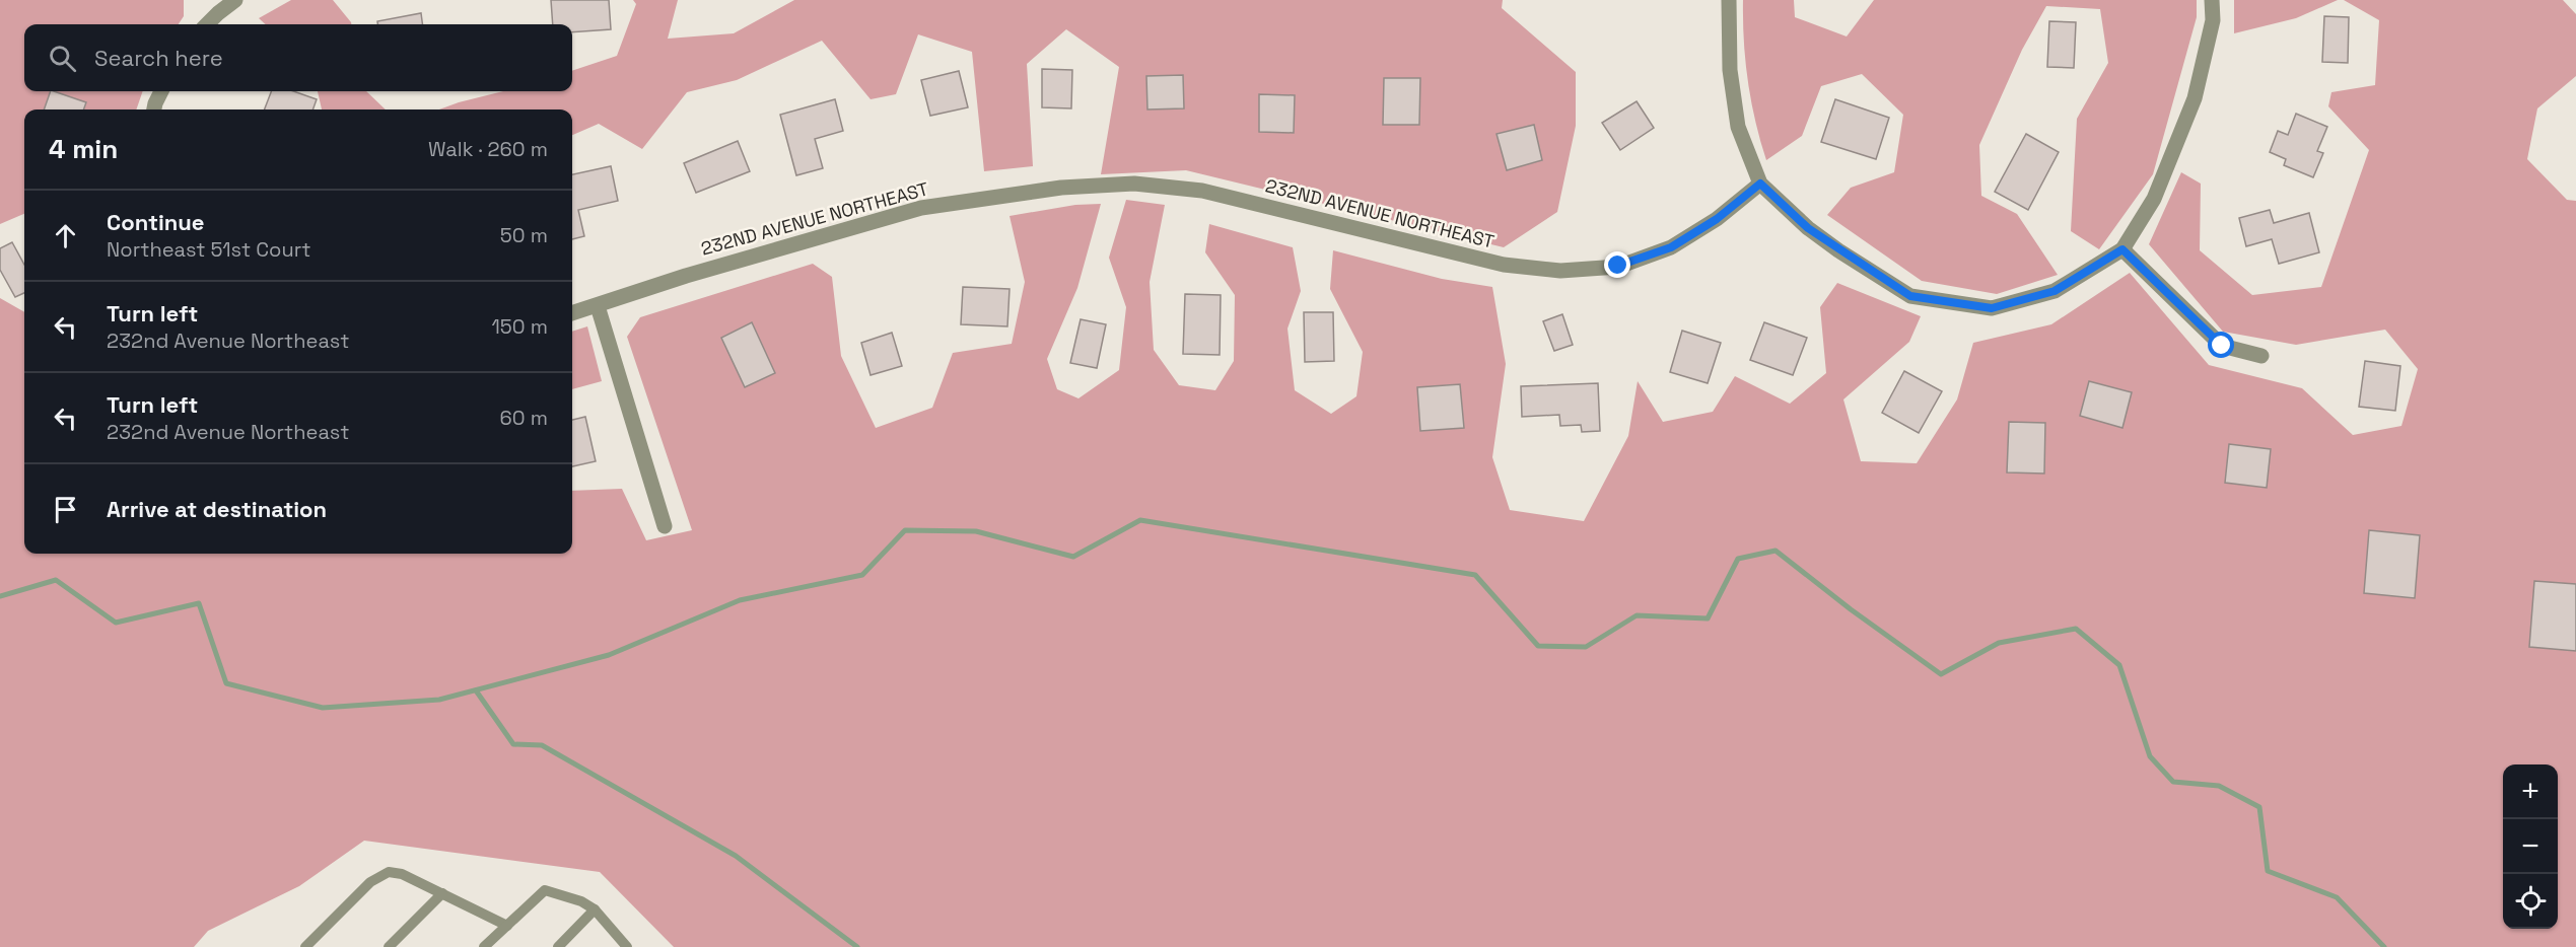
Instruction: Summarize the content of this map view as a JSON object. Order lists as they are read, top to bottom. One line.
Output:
{"streets":{"street":["232ND AVENUE NORTHEAST"]},"page":{"search":"Search here","heading":["4 min","Walk · 260 m"],"list":[["Continue","Northeast 51st Court","50 m"],["Turn left","232nd Avenue Northeast","150 m"],["Turn left","232nd Avenue Northeast","60 m"],"Arrive at destination"],"map_buttons":["+","−"]}}
